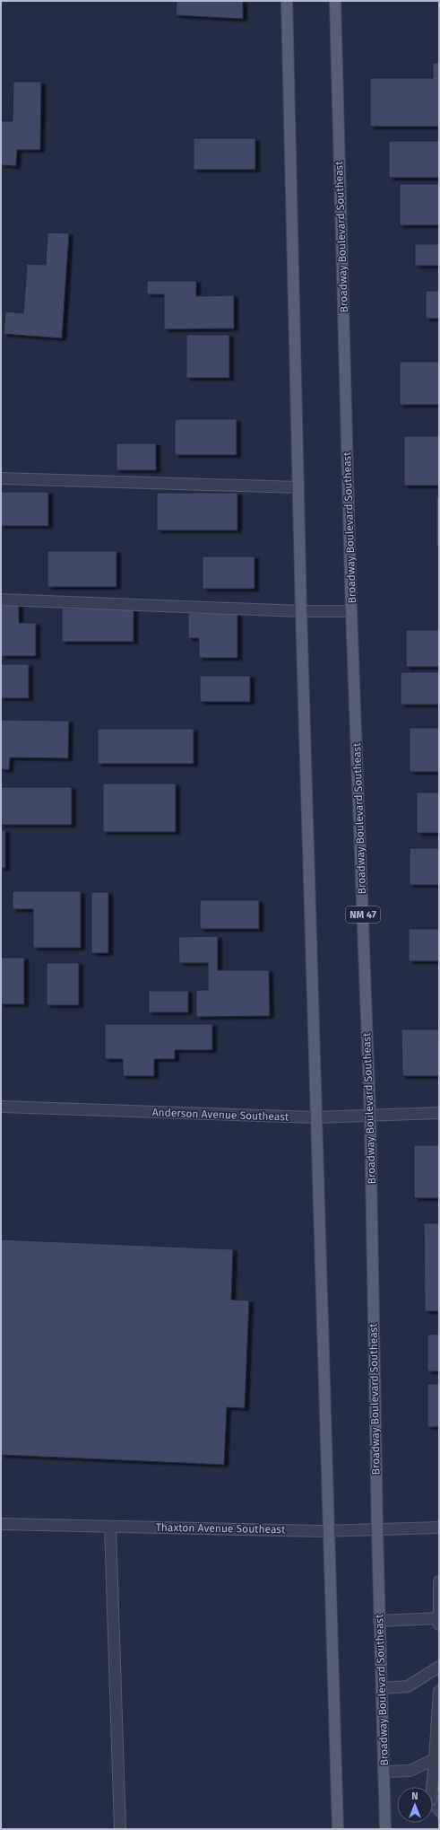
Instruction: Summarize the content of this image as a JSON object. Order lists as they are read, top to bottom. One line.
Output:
{"streets":{"main road":["Broadway Boulevard Southeast","NM 47"],"street":["Anderson Avenue Southeast","Thaxton Avenue Southeast"]},"crossings":[["Broadway Boulevard Southeast","Anderson Avenue Southeast"],["Broadway Boulevard Southeast","Thaxton Avenue Southeast"]],"north":"top"}
